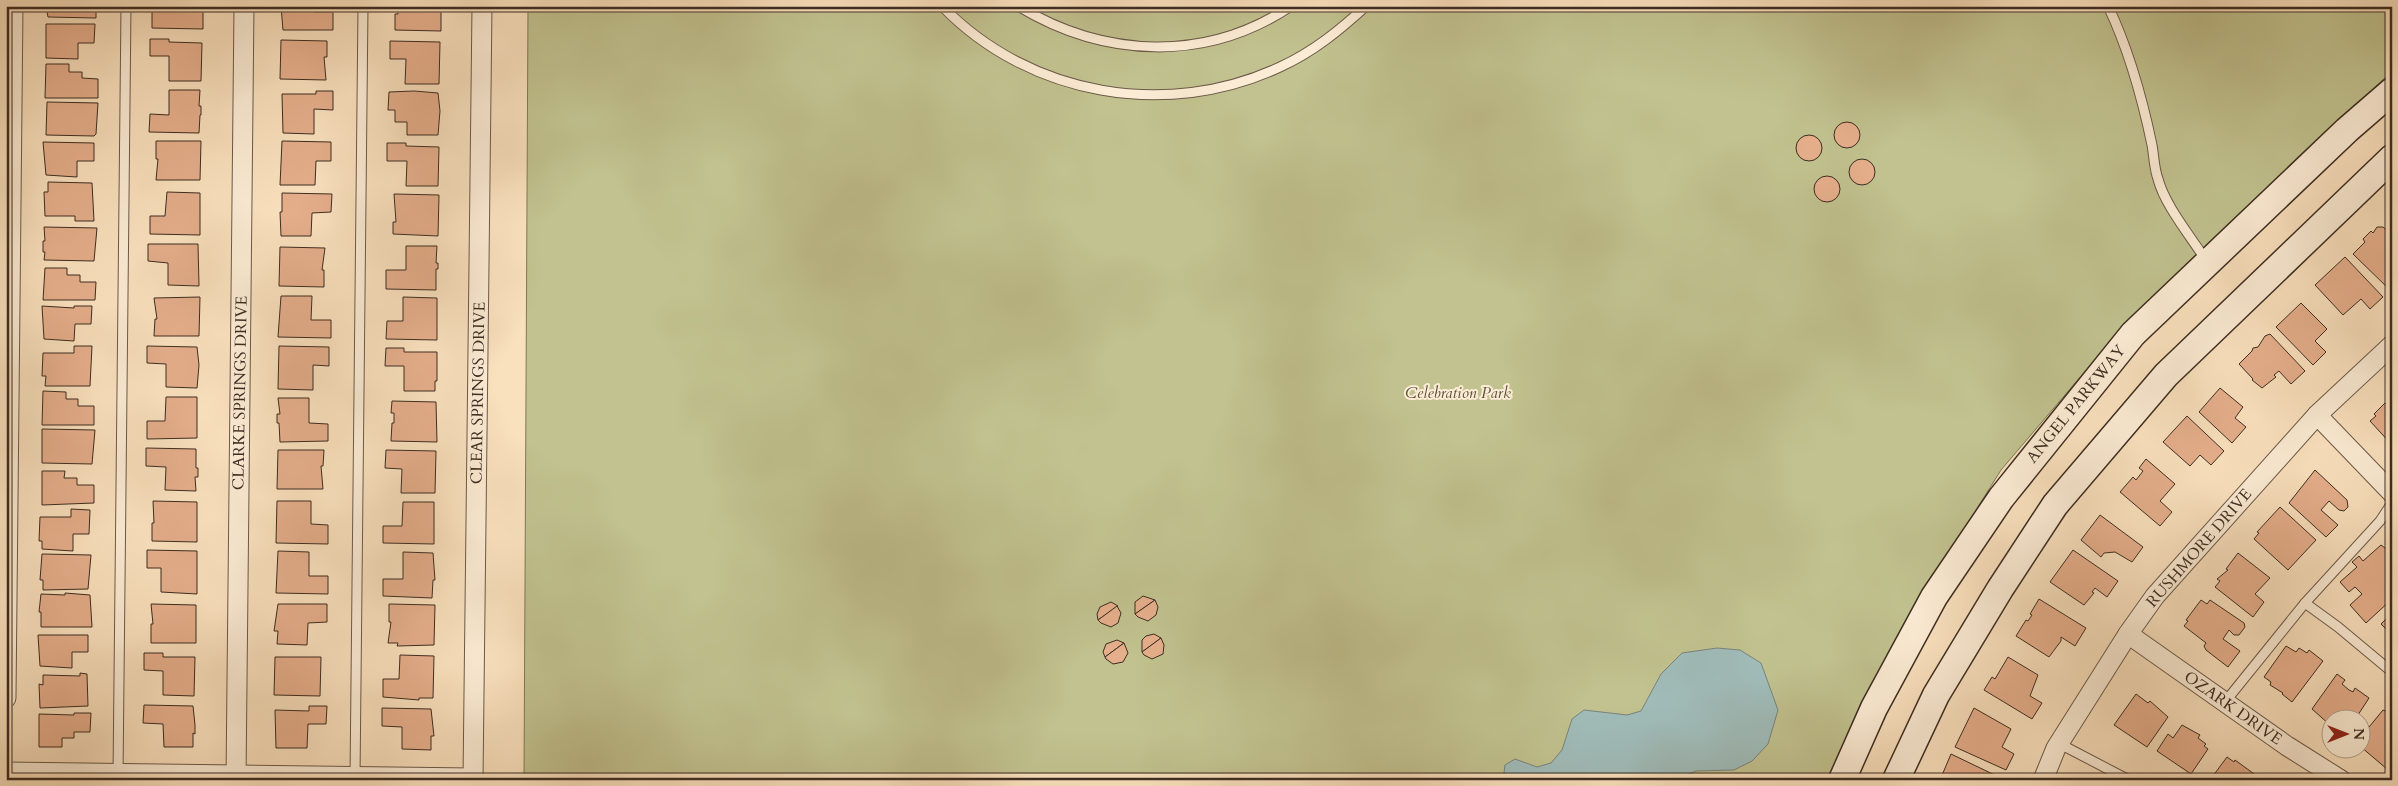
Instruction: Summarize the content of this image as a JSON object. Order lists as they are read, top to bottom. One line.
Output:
{"streets":{"main road":["ANGEL PARKWAY"],"street":["CLARKE SPRINGS DRIVE","CLEAR SPRINGS DRIVE","RUSHMORE DRIVE","OZARK DRIVE"]},"crossings":[["RUSHMORE DRIVE","OZARK DRIVE"]],"parks":["Celebration Park"],"north":"right"}
